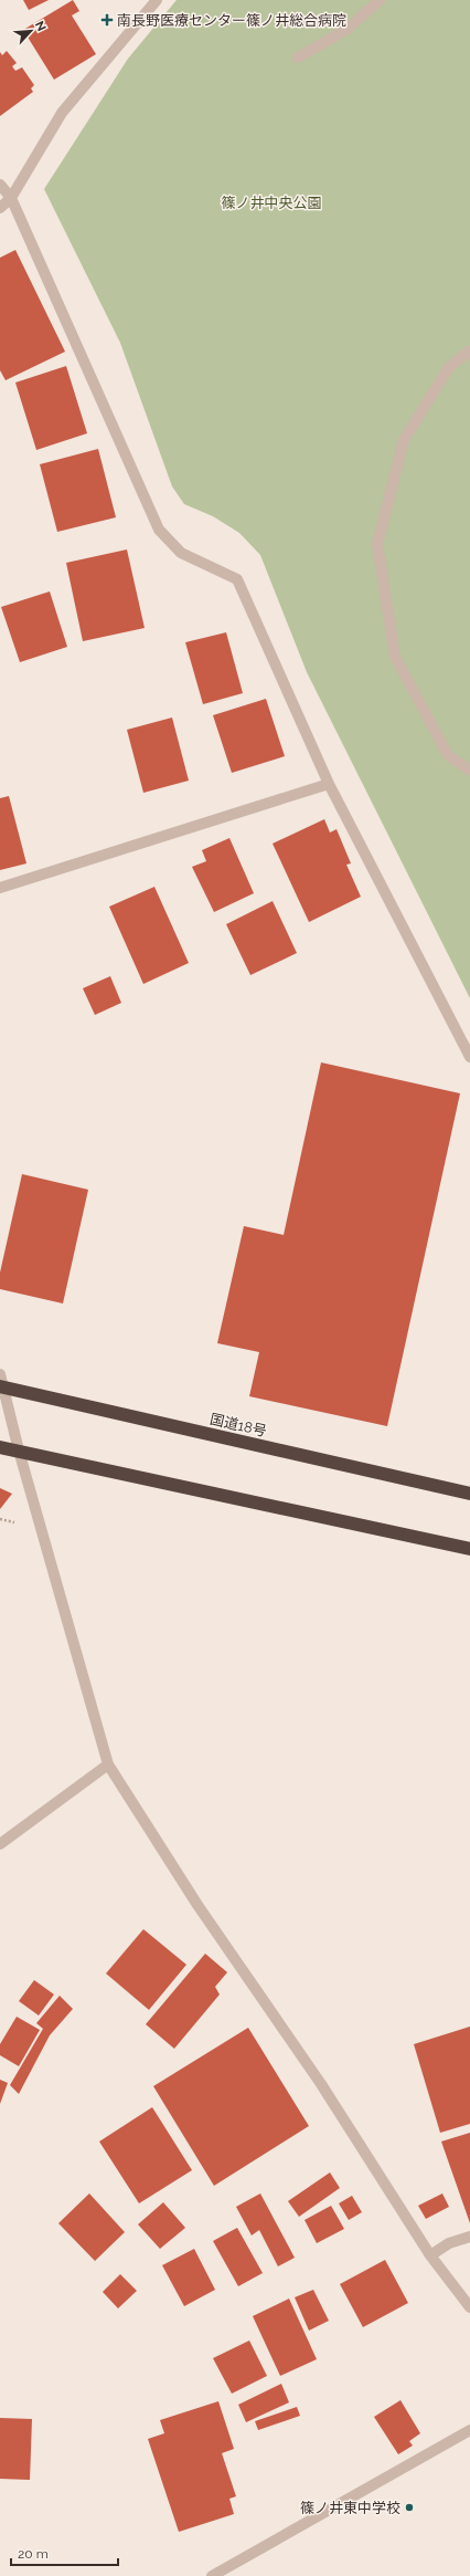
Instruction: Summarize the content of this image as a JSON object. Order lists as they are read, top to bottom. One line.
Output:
{"streets":{"highway":["国道18号"]},"parks":["篠ノ井中央公園"],"places":{"health":["南長野医療センター篠ノ井総合病院"],"other":["篠ノ井東中学校"]},"scale_bar":"20 m","north":"top right"}
